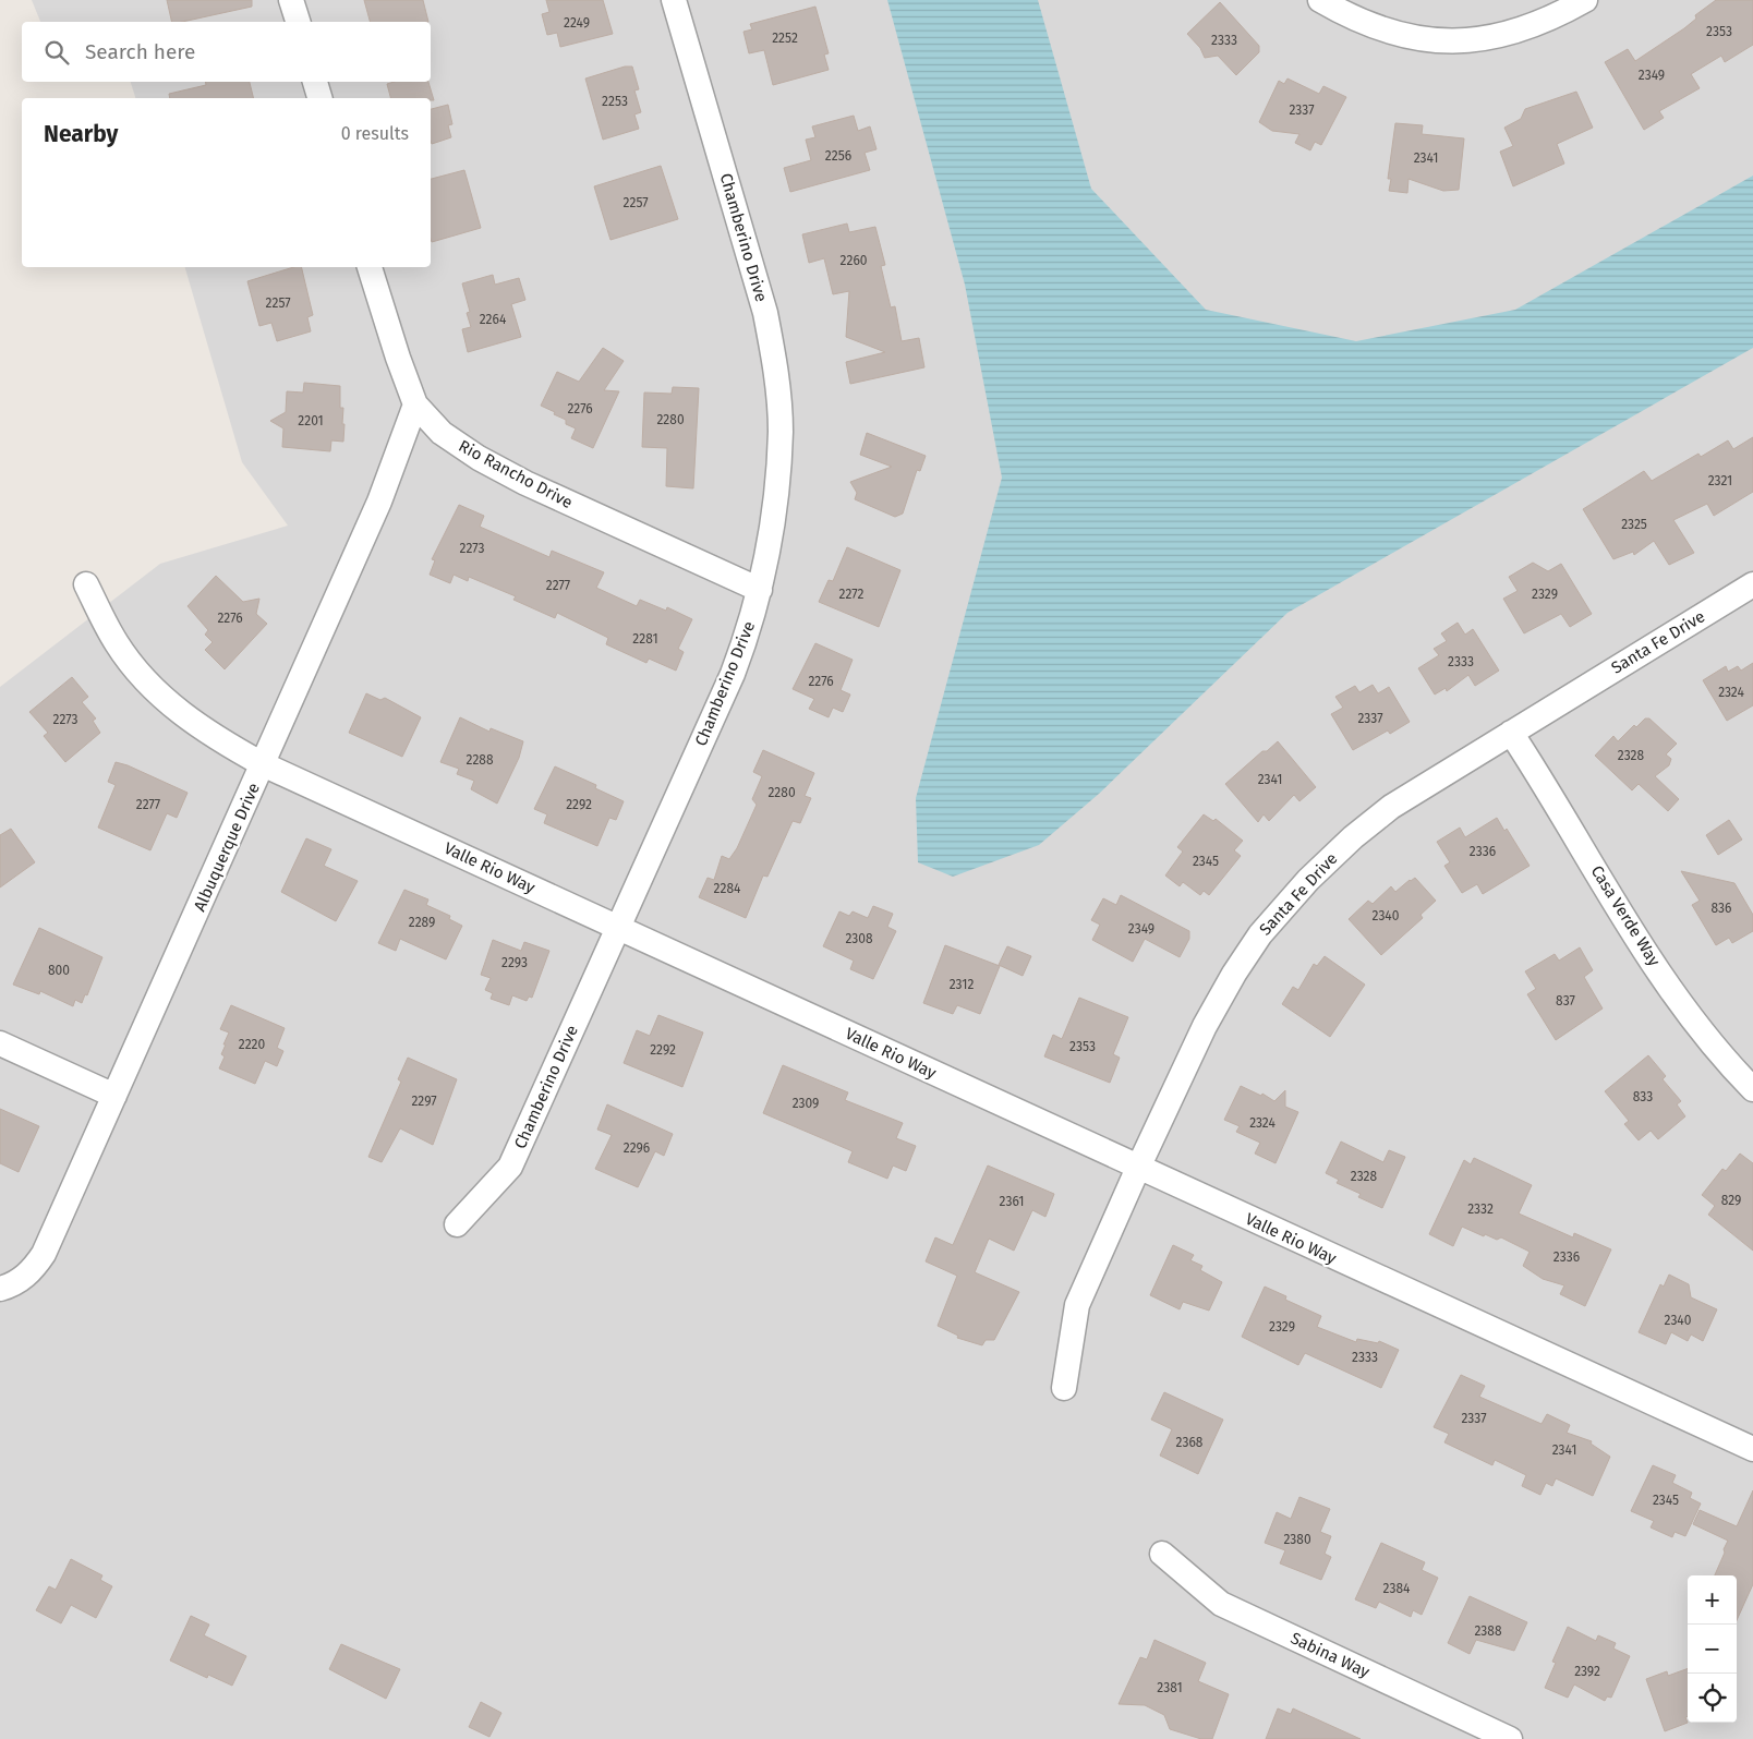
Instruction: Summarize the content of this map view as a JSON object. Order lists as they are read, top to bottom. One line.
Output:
{"streets":{"street":["Chamberino Drive","Rio Rancho Drive","Santa Fe Drive","Albuquerque Drive","Valle Rio Way","Casa Verde Way","Sabina Way"]},"crossings":[["Chamberino Drive","Rio Rancho Drive"],["Chamberino Drive","Valle Rio Way"],["Rio Rancho Drive","Albuquerque Drive"],["Santa Fe Drive","Valle Rio Way"],["Santa Fe Drive","Casa Verde Way"],["Albuquerque Drive","Valle Rio Way"]],"house_numbers":["2249","2353","2252","2333","2349","2253","2337","2256","2341","2257","2260","2257","2264","2276","2280","2201","2321","2325","2273","2277","2272","2329","2276","2281","2333","2276","2324","2337","2273","2328","2288","2341","2280","2277","2292","2336","2345","2284","836","2340","2289","2349","2308","2293","800","2312","837","2220","2353","2292","833","2297","2309","2324","2296","2328","829","2361","2332","2336","2340","2329","2333","2337","2368","2341","2345","2380","2384","2388","2392","2381"],"page":{"search":"Search here","heading":["Nearby","0 results"],"map_buttons":["+","−"]}}
